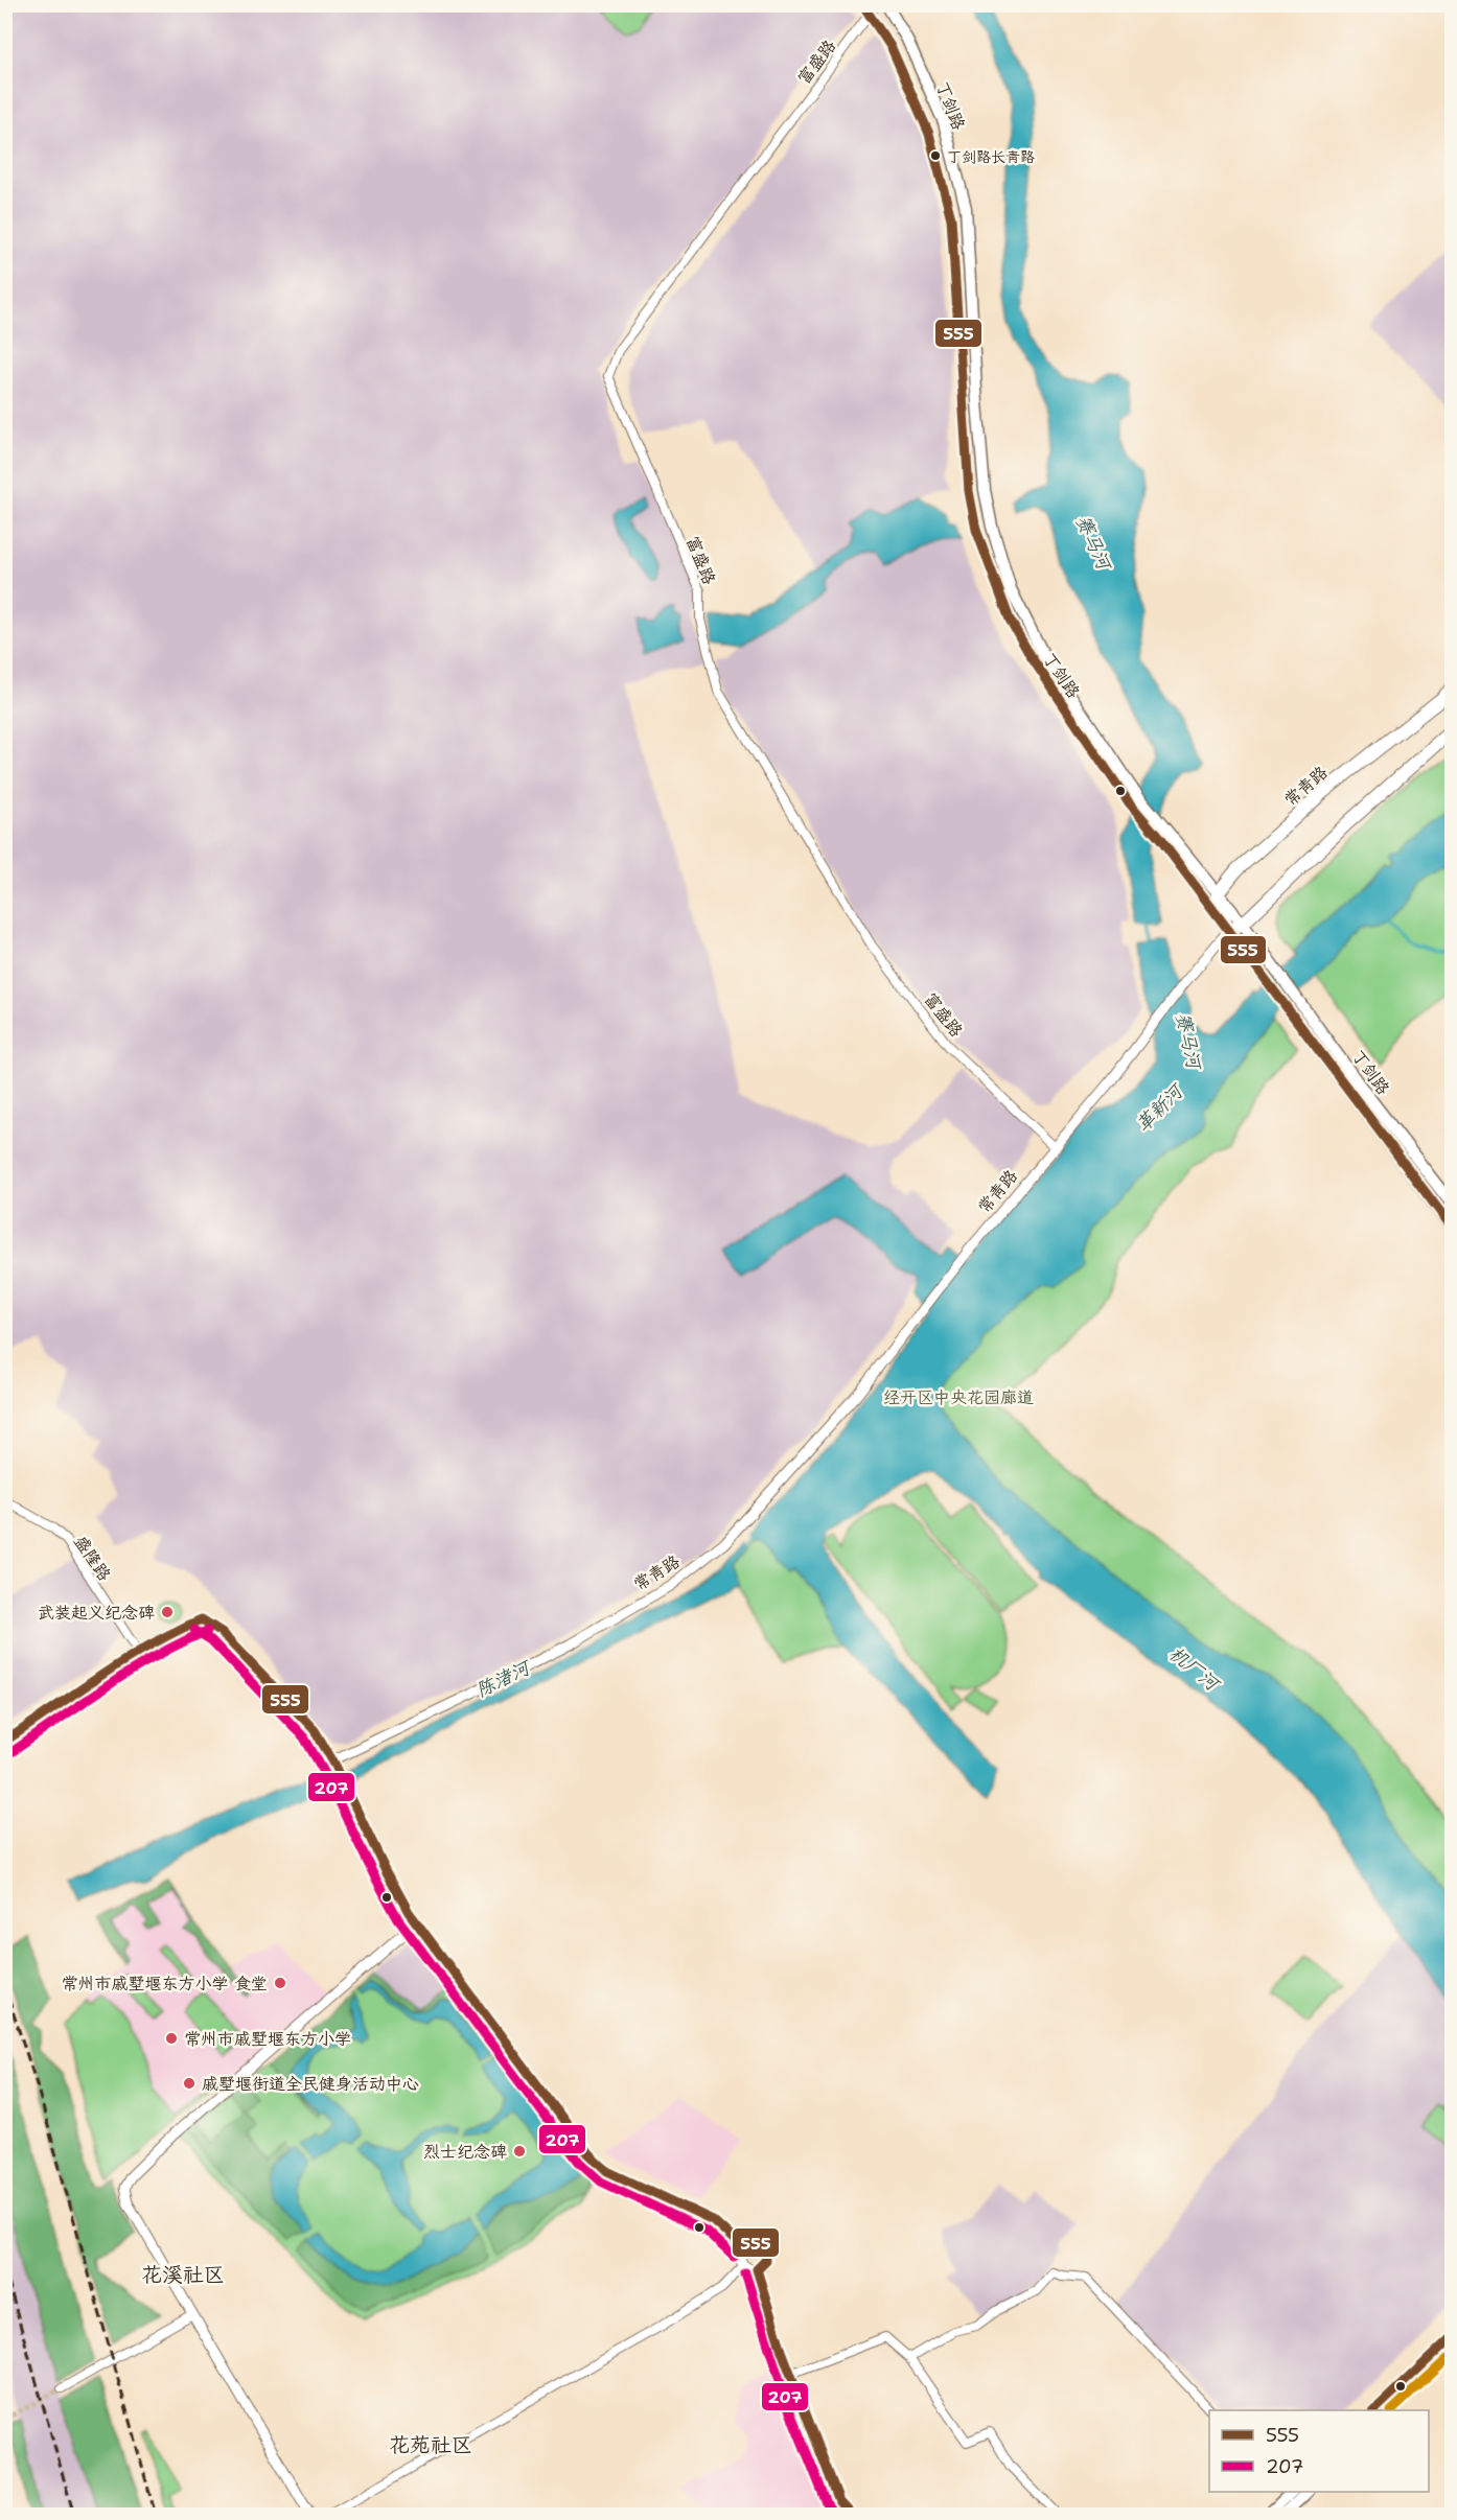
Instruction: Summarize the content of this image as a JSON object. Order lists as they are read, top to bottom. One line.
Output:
{"streets":{"main road":["丁剑路","常青路"],"street":["富盛路","盛隆路"]},"crossings":[["富盛路","丁剑路"],["富盛路","常青路"],["丁剑路","常青路"]],"districts":["花溪社区","花苑社区"],"water":["赛马河","革新河","机厂河","陈渚河"],"parks":["经开区中央花园廊道"],"places":["丁剑路长青路","武装起义纪念碑","常州市戚墅堰东方小学 食堂","常州市戚墅堰东方小学","戚墅堰街道全民健身活动中心","烈士纪念碑"],"lines":["transit line 555","transit line 207"],"legend":["555","207"]}
